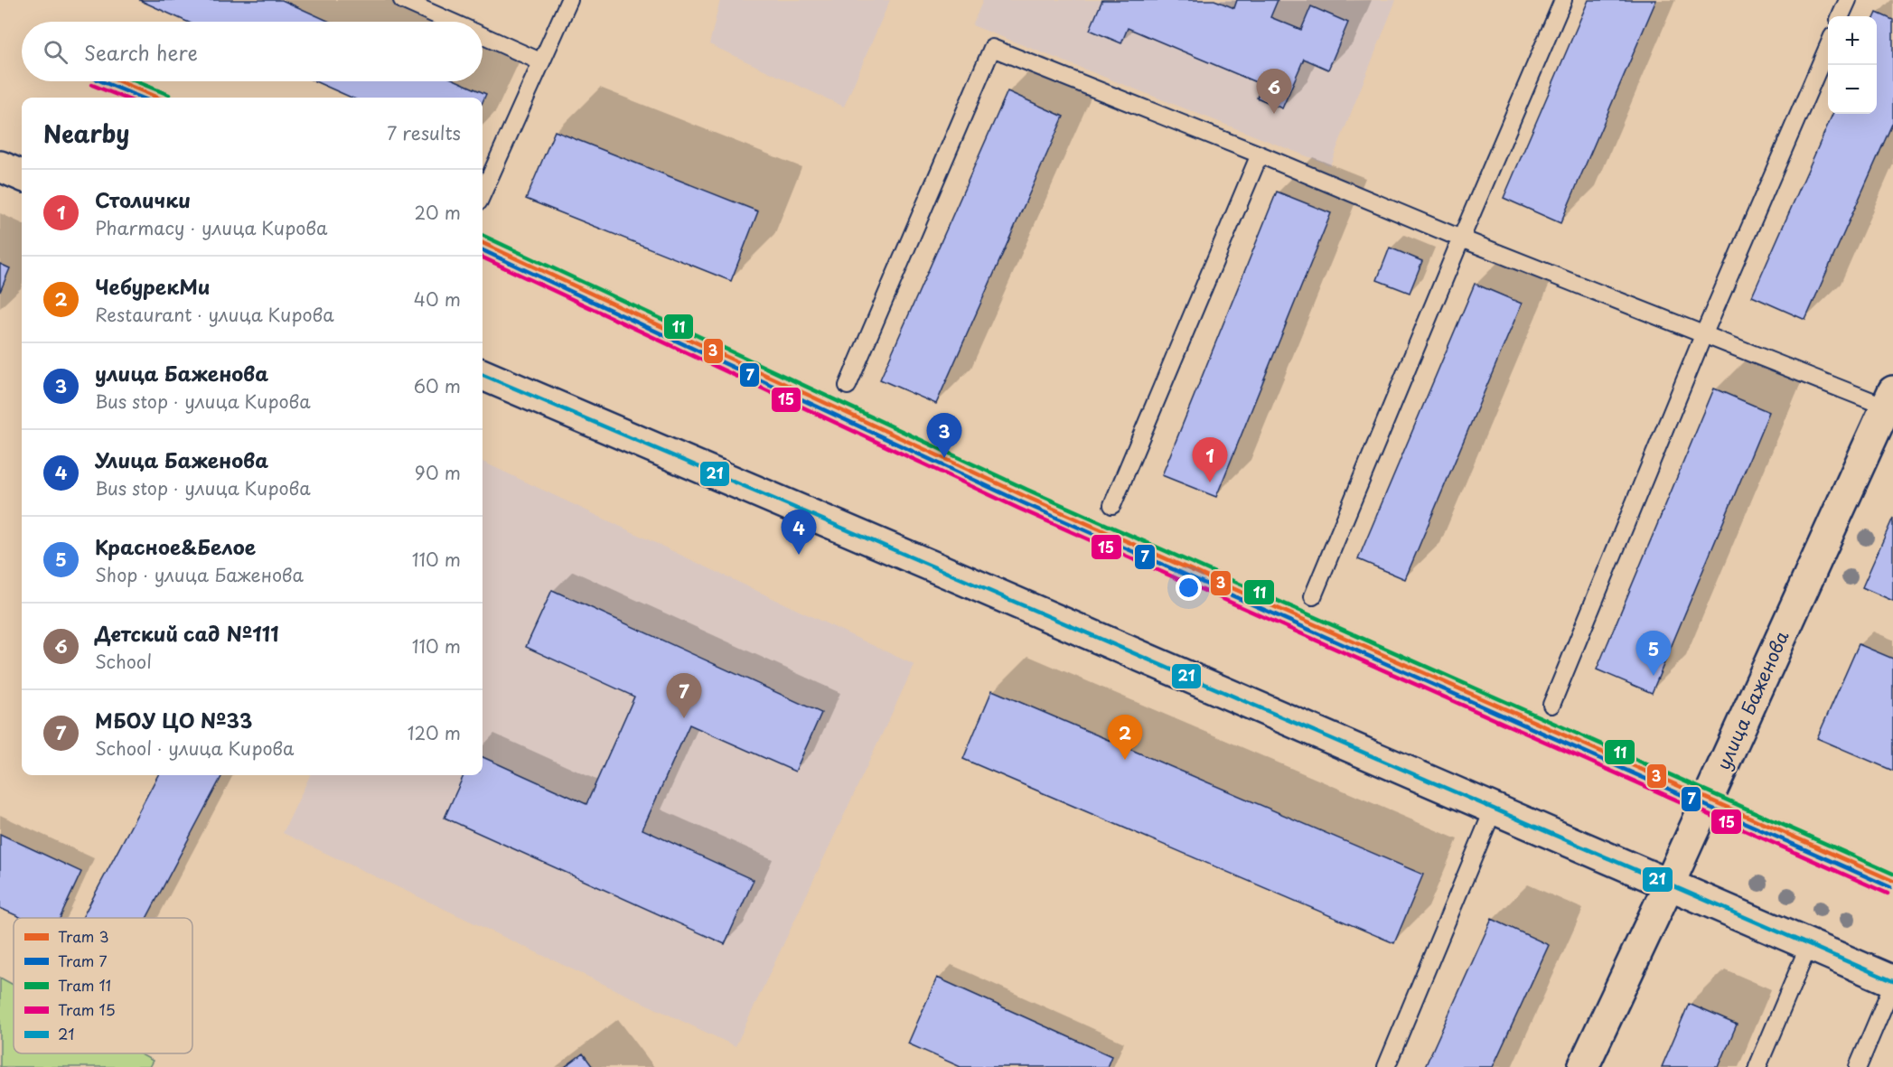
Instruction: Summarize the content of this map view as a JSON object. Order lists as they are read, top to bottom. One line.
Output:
{"streets":{"street":["улица Баженова"]},"lines":["tram line 3","tram line 7","tram line 11","tram line 15","transit line 21"],"legend":["Tram 3","Tram 7","Tram 11","Tram 15","21"],"page":{"map_buttons":["+","−"],"search":"Search here","pins":["6","3","1","4","5","7","2"],"heading":["Nearby","7 results"],"list":[{"mark":"1","name":"Столички","note":"Pharmacy · улица Кирова","value":"20 m"},{"mark":"2","name":"ЧебурекМи","note":"Restaurant · улица Кирова","value":"40 m"},{"mark":"3","name":"улица Баженова","note":"Bus stop · улица Кирова","value":"60 m"},{"mark":"4","name":"Улица Баженова","note":"Bus stop · улица Кирова","value":"90 m"},{"mark":"5","name":"Красное&Белое","note":"Shop · улица Баженова","value":"110 m"},{"mark":"6","name":"Детский сад №111","note":"School","value":"110 m"},{"mark":"7","name":"МБОУ ЦО №33","note":"School · улица Кирова","value":"120 m"}]}}
